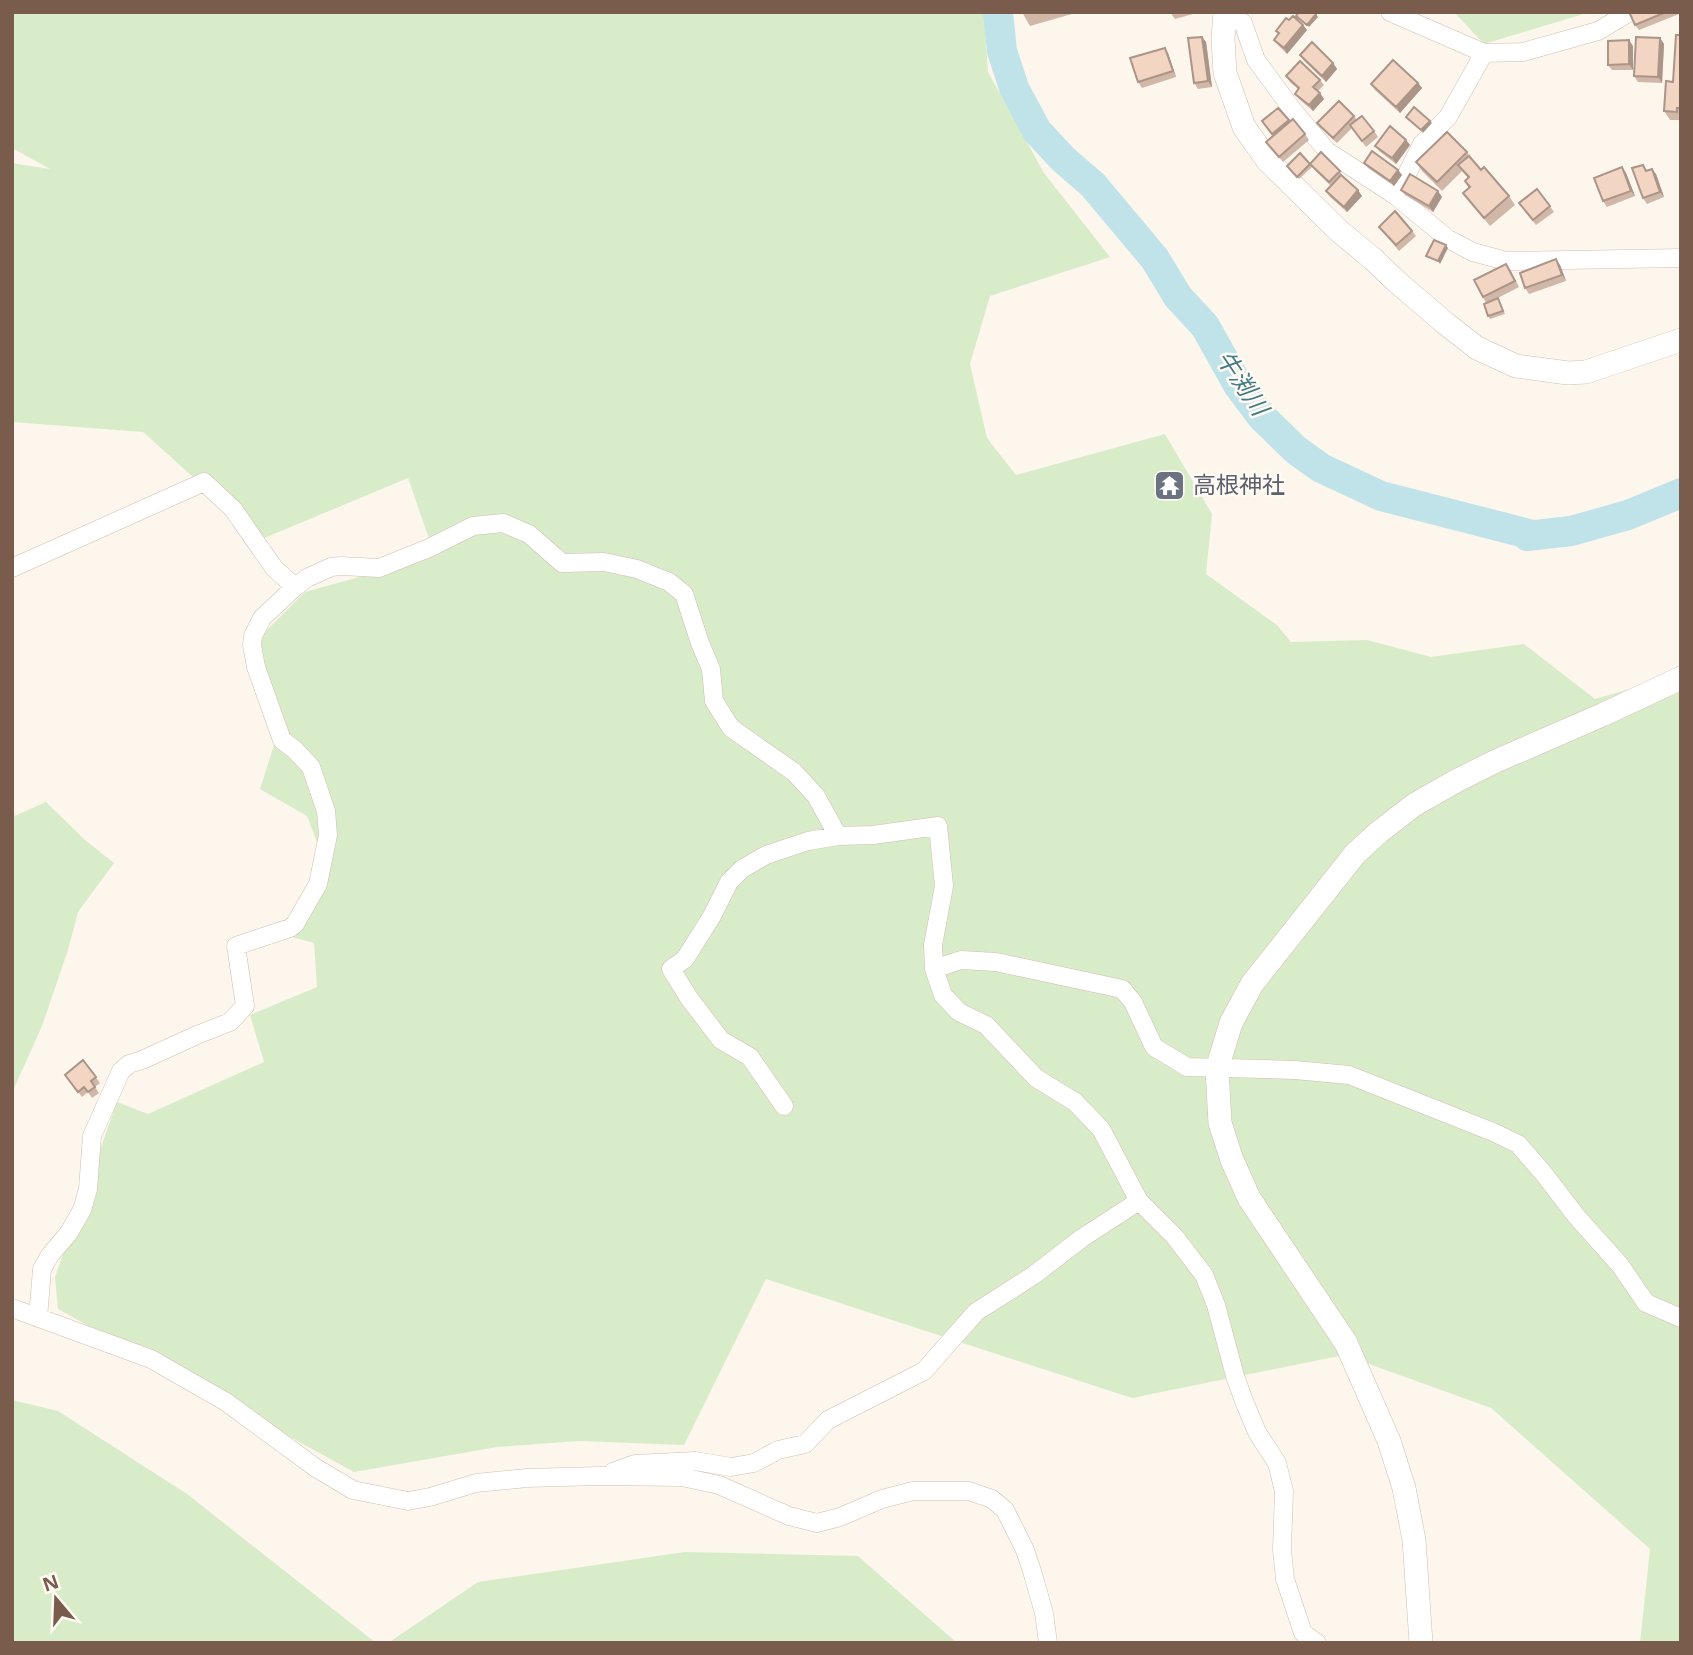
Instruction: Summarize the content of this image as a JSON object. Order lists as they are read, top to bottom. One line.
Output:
{"water":["牛渕川"],"places":{"temple":["高根神社"]},"north":"top"}
